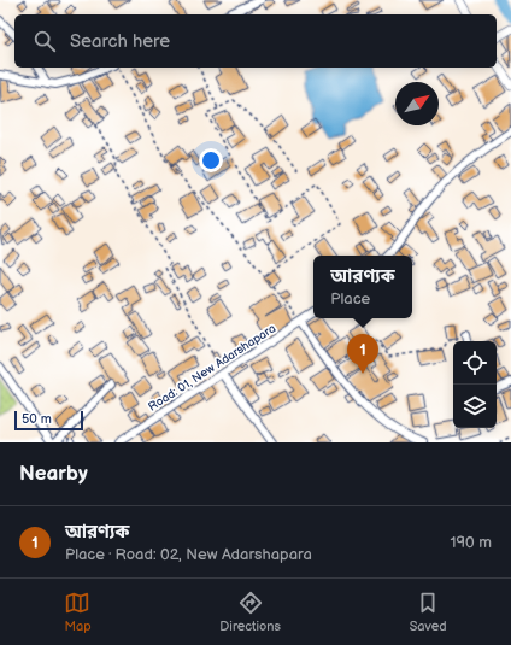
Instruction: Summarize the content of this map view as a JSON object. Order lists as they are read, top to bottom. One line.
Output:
{"streets":{"street":["Road: 01, New Adarshapara"]},"scale_bar":"50 m","north":"top right","page":{"search":"Search here","popup":["আরণ্যক","Place"],"pins":"1","scale":"50 m","heading":"Nearby","list":[{"mark":"1","name":"আরণ্যক","note":"Place · Road: 02, New Adarshapara","value":"190 m"}],"nav":["Map","Directions","Saved"]}}
